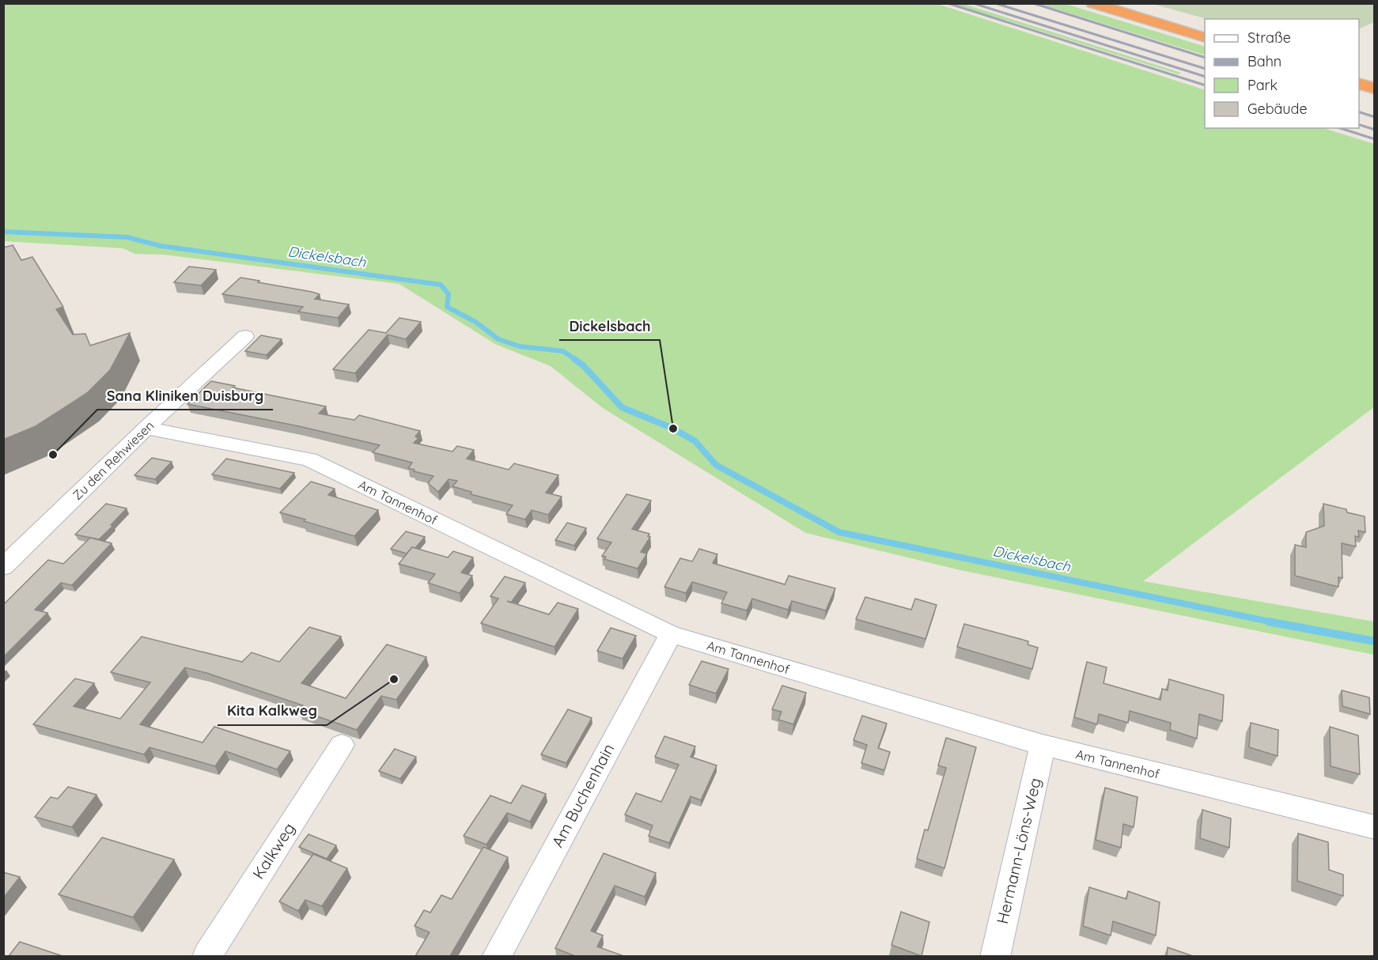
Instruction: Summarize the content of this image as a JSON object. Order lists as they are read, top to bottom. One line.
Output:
{"streets":{"street":["Zu den Rehwiesen","Am Tannenhof","Am Buchenhain","Kalkweg","Hermann-Löns-Weg"]},"crossings":[["Zu den Rehwiesen","Am Tannenhof"],["Am Tannenhof","Am Buchenhain"],["Am Tannenhof","Hermann-Löns-Weg"]],"water":["Dickelsbach"],"places":["Dickelsbach","Sana Kliniken Duisburg","Kita Kalkweg"],"legend":["Straße","Bahn","Park","Gebäude"]}
